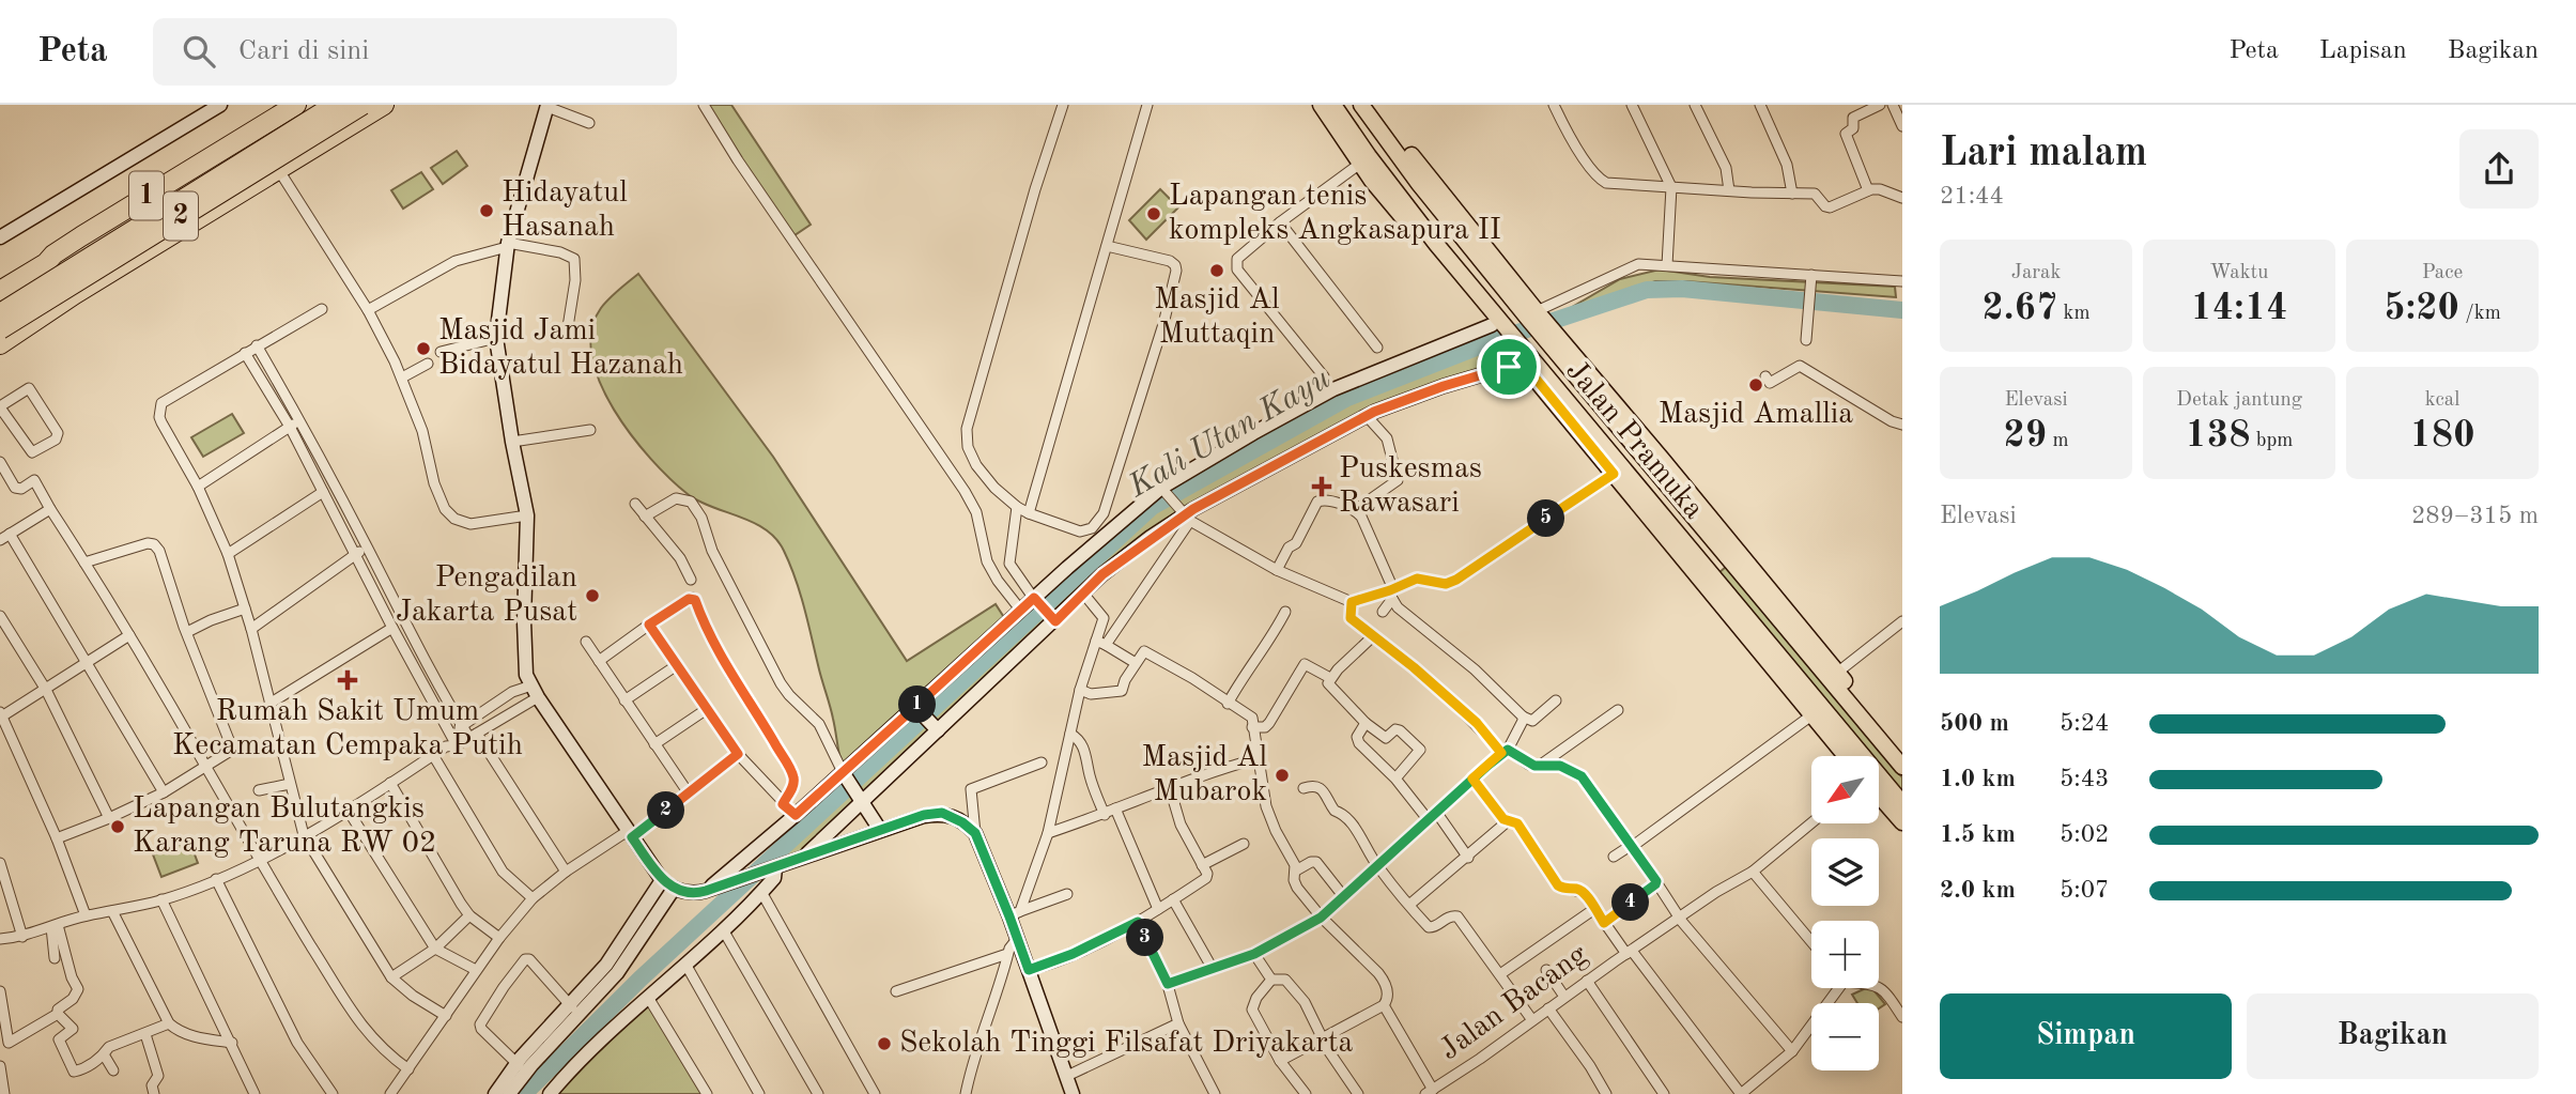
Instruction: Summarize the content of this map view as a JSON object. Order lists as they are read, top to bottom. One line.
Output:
{"streets":{"highway":["1","2"],"main road":["Jalan Pramuka"],"street":["Jalan Bacang"]},"water":["Kali Utan Kayu"],"places":{"other":["Hidayatul Hasanah","Lapangan tenis kompleks Angkasapura II","Masjid Al Muttaqin","Masjid Jami Bidayatul Hazanah","Masjid Amallia","Pengadilan Jakarta Pusat","Masjid Al Mubarok","Lapangan Bulutangkis Karang Taruna RW 02","Sekolah Tinggi Filsafat Driyakarta"],"health":["Puskesmas Rawasari","Rumah Sakit Umum Kecamatan Cempaka Putih"]},"north":"bottom left","page":{"header":"Peta","search":"Cari di sini","nav":["Peta","Lapisan","Bagikan"],"heading":["Lari malam","21:44"],"stats":[["Jarak","2.67 km"],["Waktu","14:14"],["Pace","5:20 /km"],["Elevasi","29 m"],["Detak jantung","138 bpm"],["kcal","180"]],"chart":["Elevasi","289–315 m"],"pins":["5","1","2","4","3"],"list":[{"name":"500 m","note":"5:24"},{"name":"1.0 km","note":"5:43"},{"name":"1.5 km","note":"5:02"},{"name":"2.0 km","note":"5:07"}],"map_buttons":["+","−"],"buttons":["Simpan","Bagikan"]}}
